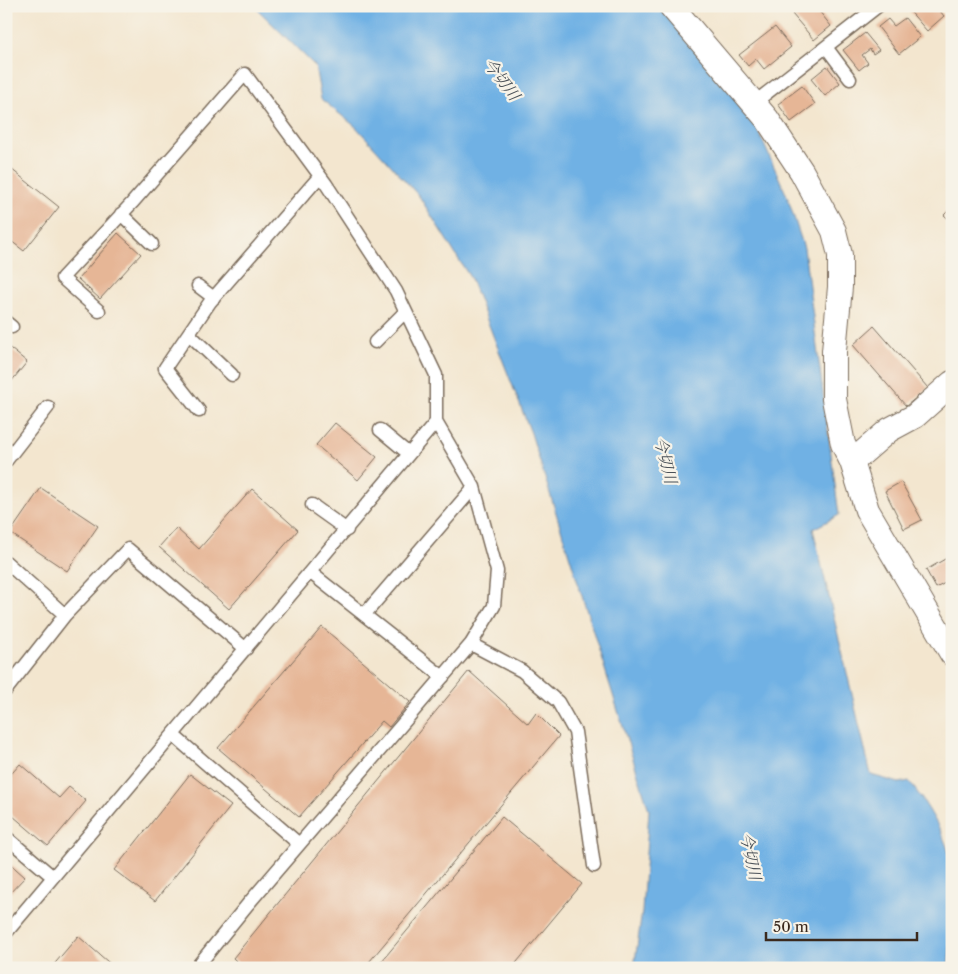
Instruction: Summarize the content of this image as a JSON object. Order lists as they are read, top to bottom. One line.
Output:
{"water":["今切川"],"scale_bar":"50 m"}
